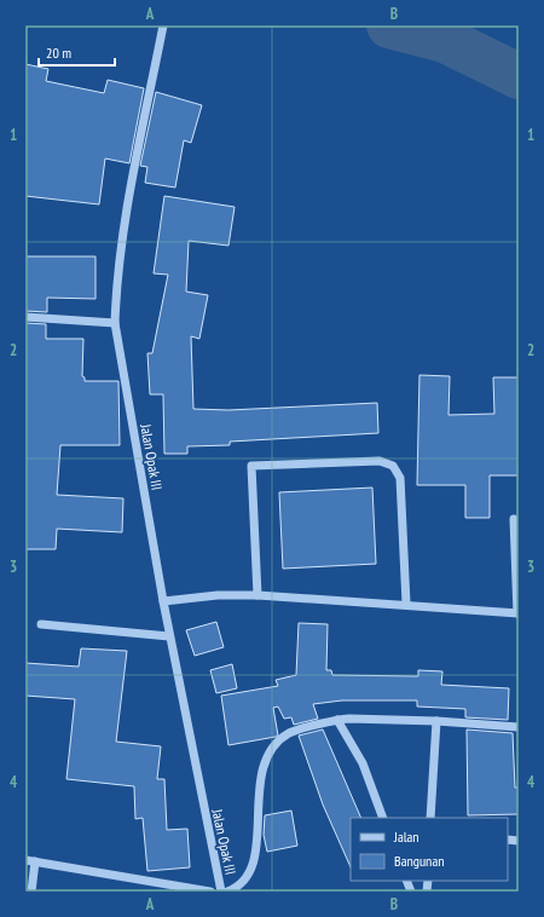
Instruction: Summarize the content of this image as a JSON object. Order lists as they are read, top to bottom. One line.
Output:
{"streets":{"street":["Jalan Opak III"]},"legend":["Jalan","Bangunan"],"scale_bar":"20 m","grid":{"columns":["A","B"],"rows":["1","2","3","4"]}}
